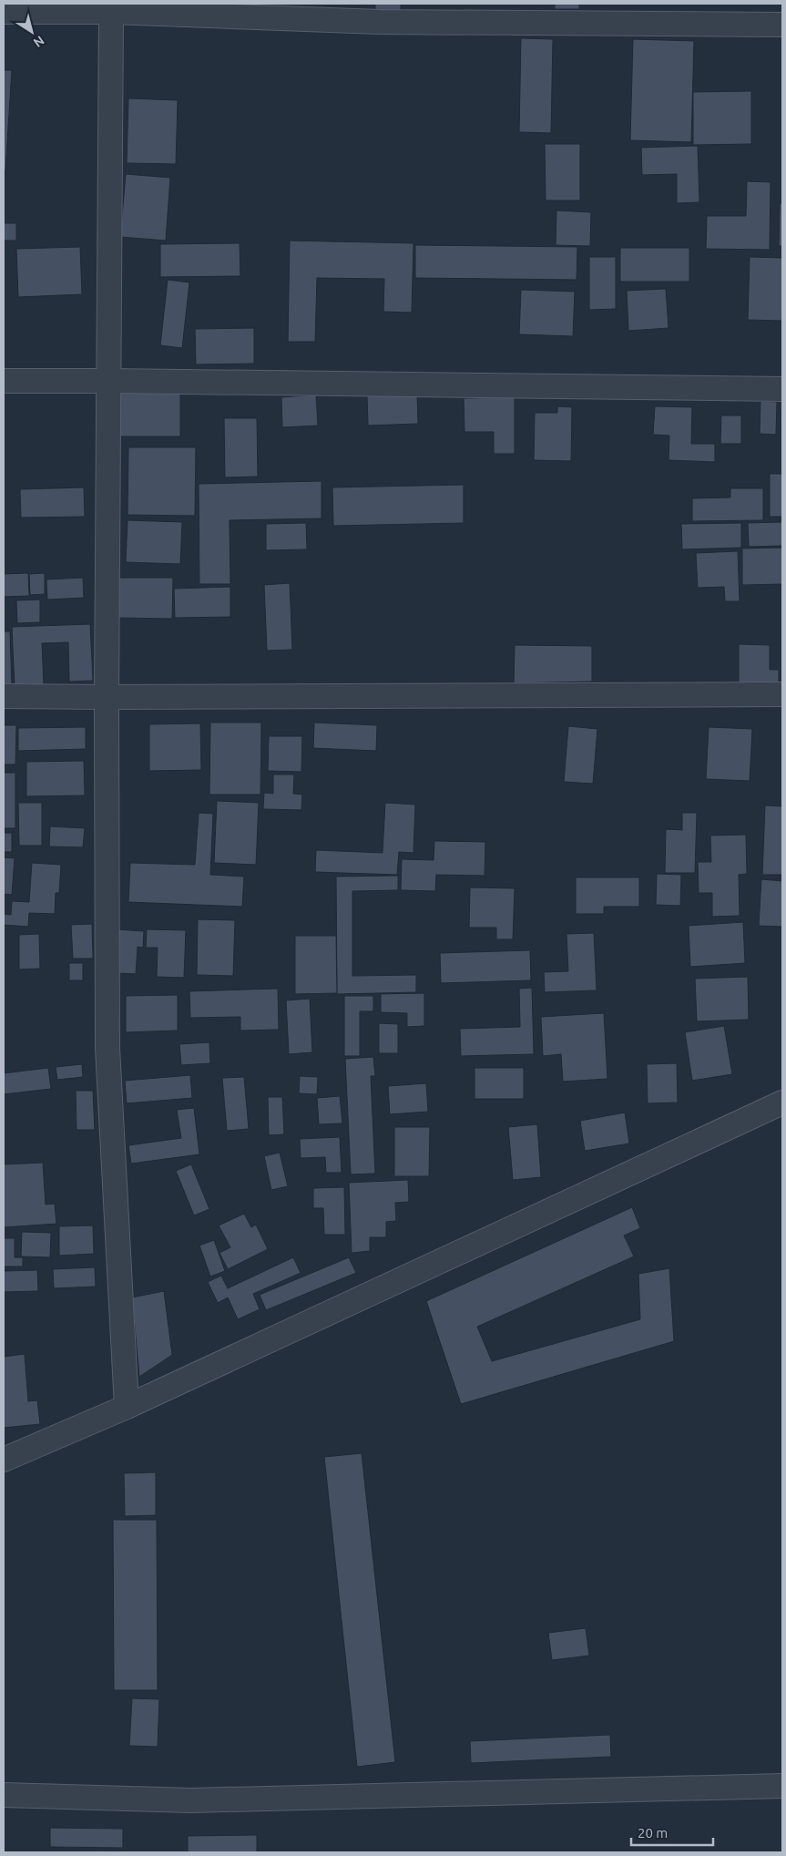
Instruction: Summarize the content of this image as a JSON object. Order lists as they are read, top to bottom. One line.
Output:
{"scale_bar":"20 m","north":"bottom right"}
